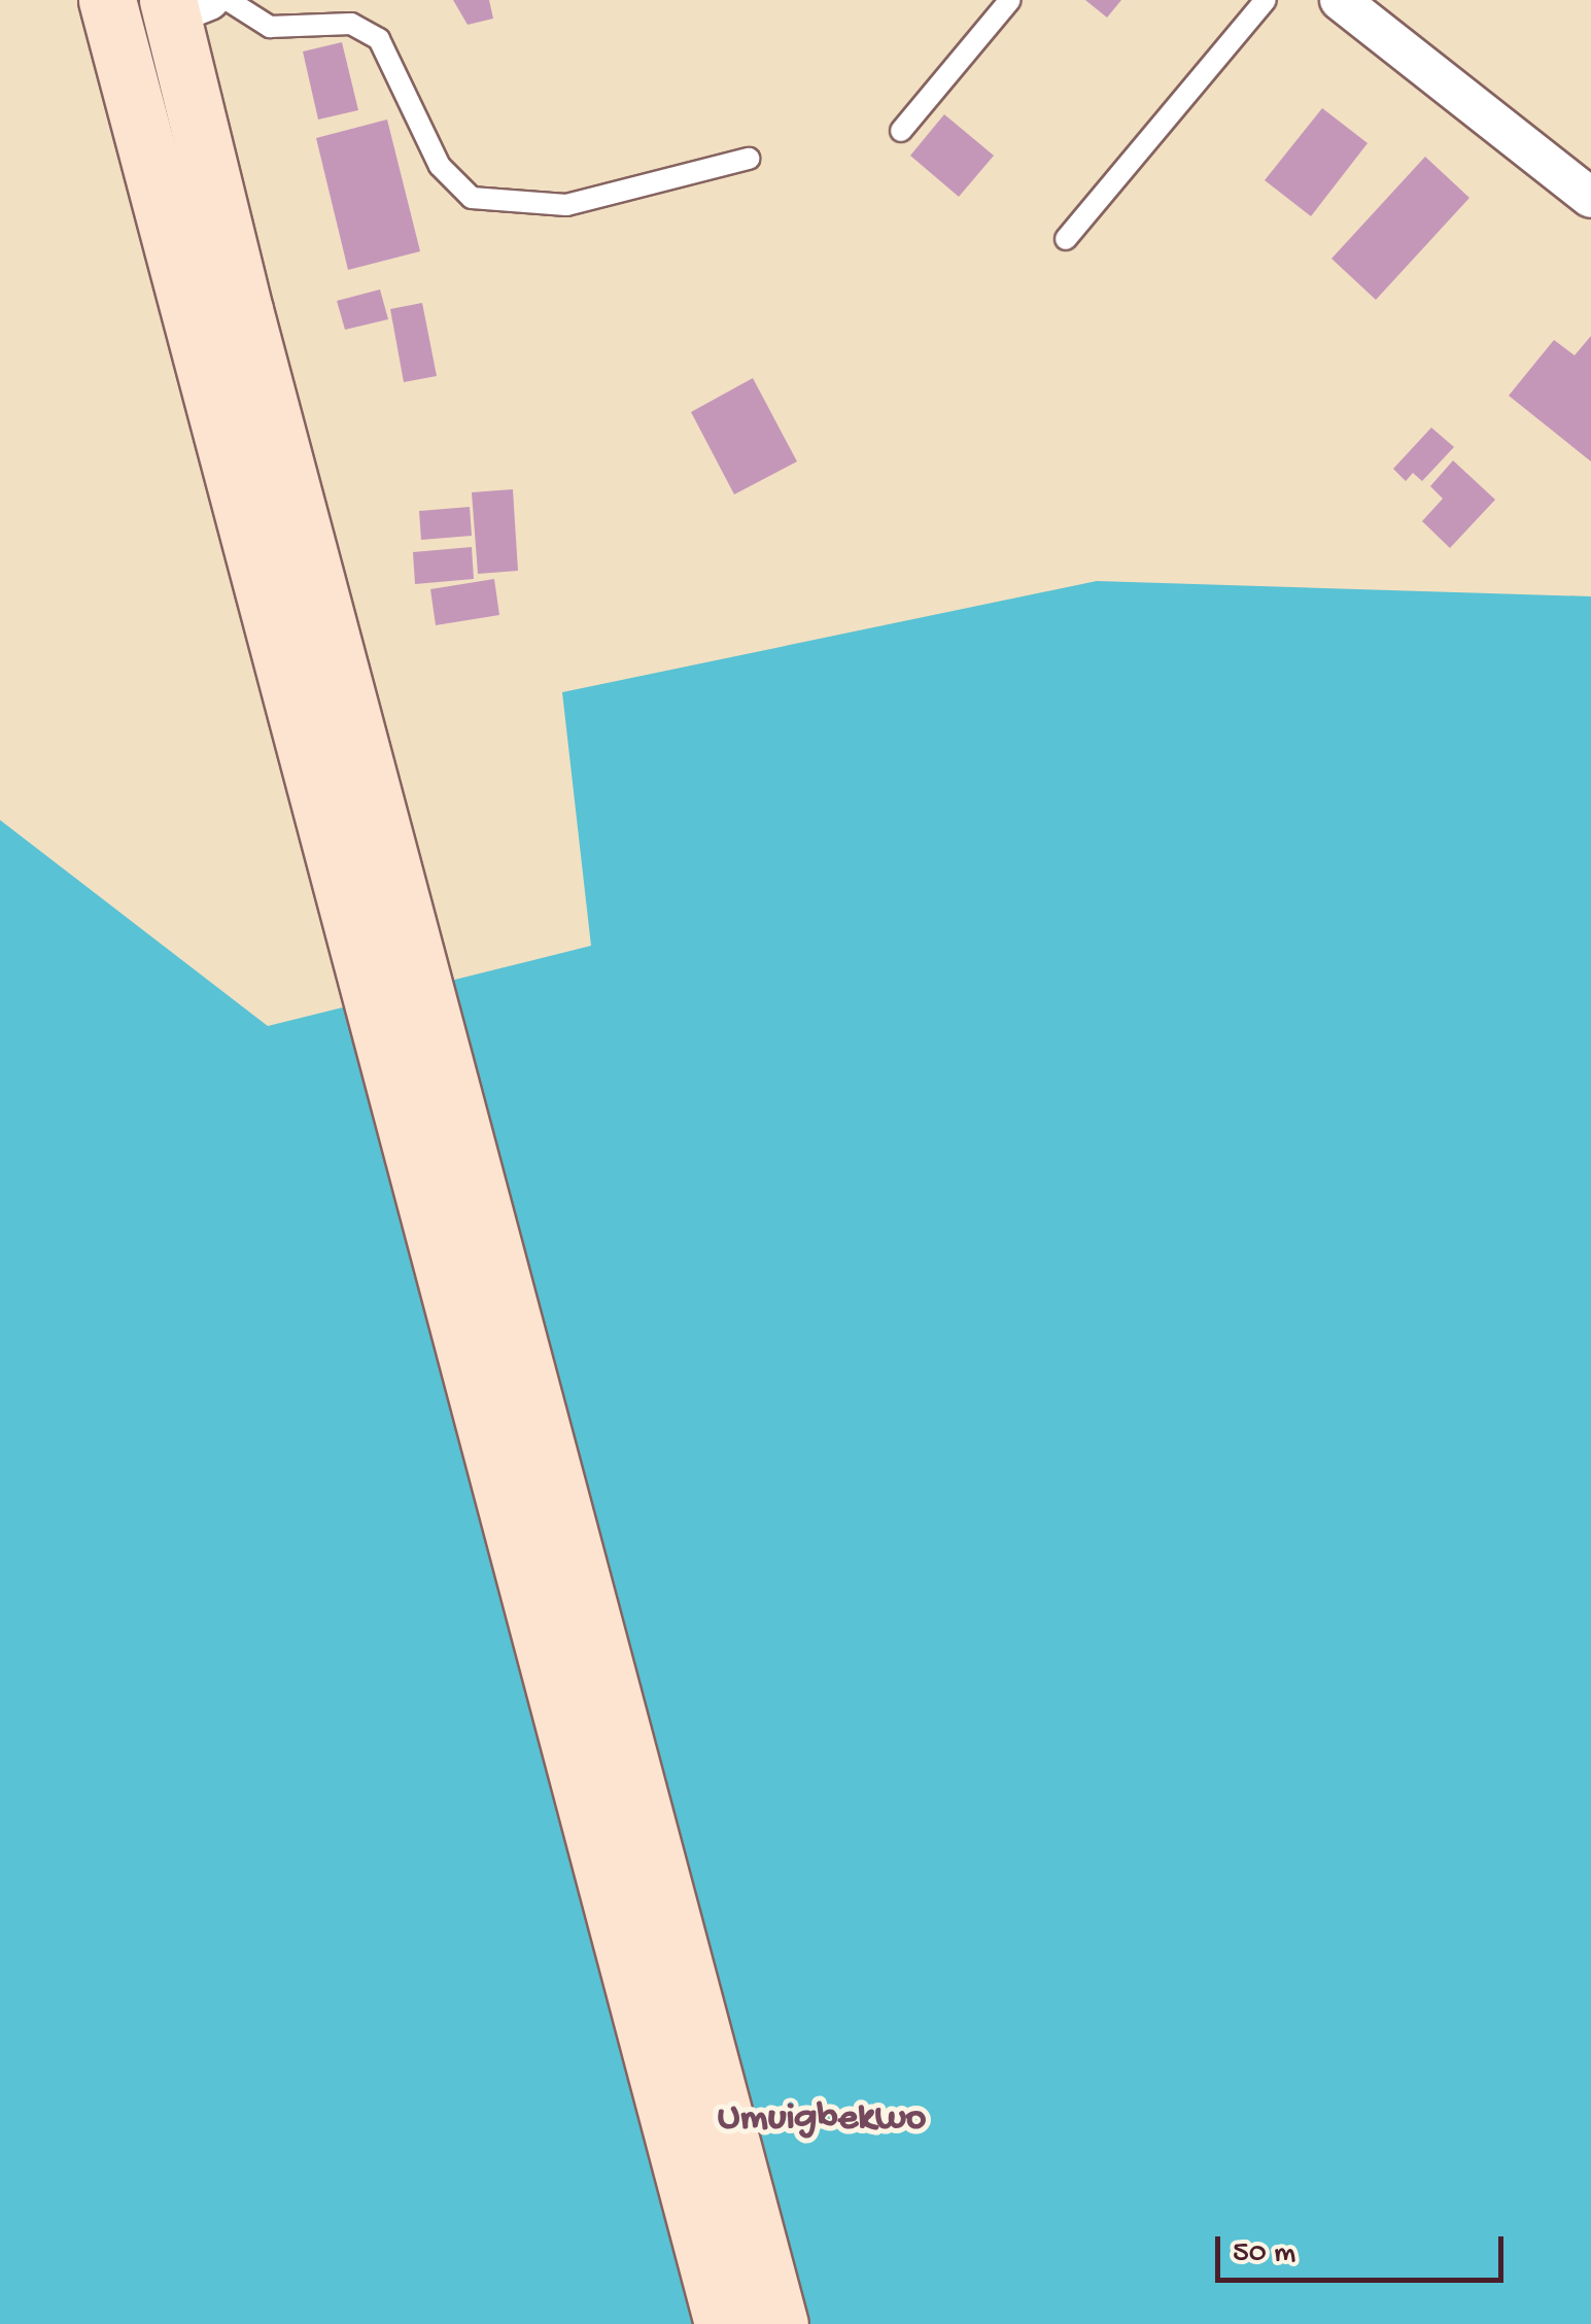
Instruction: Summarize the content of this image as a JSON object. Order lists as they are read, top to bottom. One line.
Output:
{"districts":["Umuigbekwo"],"scale_bar":"50 m"}
